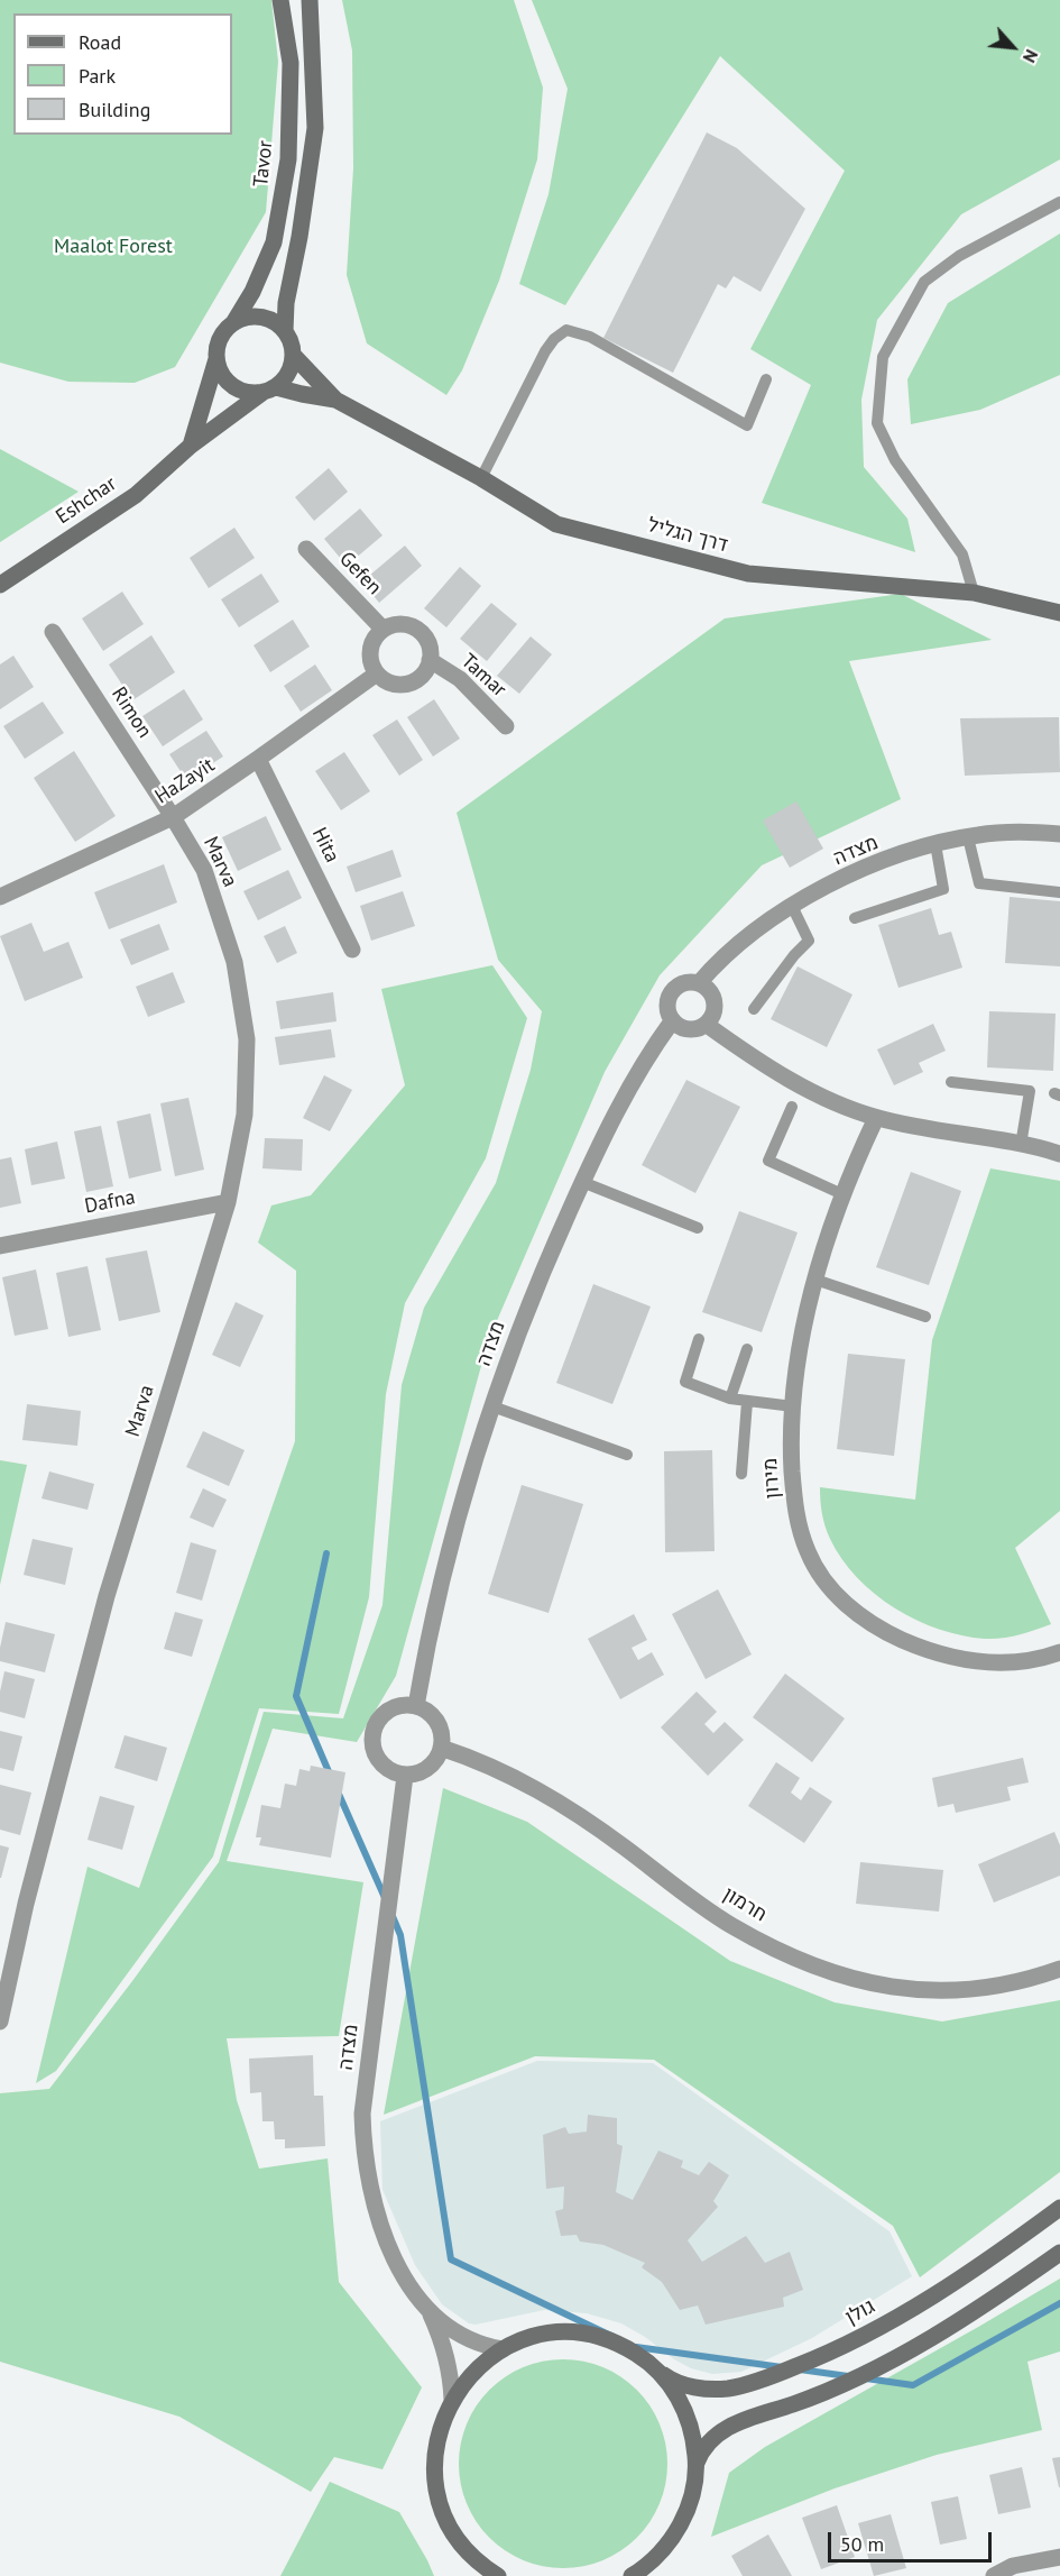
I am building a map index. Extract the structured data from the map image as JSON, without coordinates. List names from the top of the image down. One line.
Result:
{"streets":{"street":["Tavor","Eshchar","דרך הגליל","Gefen","Tamar","Rimon","HaZayit","Hita","מצדה","Marva","Dafna","מירון","חרמון","גולן"]},"crossings":[["Tavor","Eshchar"],["Tavor","דרך הגליל"],["Eshchar","דרך הגליל"],["Gefen","Tamar"],["Gefen","HaZayit"],["Tamar","HaZayit"],["Rimon","HaZayit"],["Rimon","Marva"],["HaZayit","Hita"],["HaZayit","Marva"],["מצדה","חרמון"],["Marva","Dafna"]],"parks":["Maalot Forest"],"legend":["Road","Park","Building"],"scale_bar":"50 m","north":"bottom right"}
